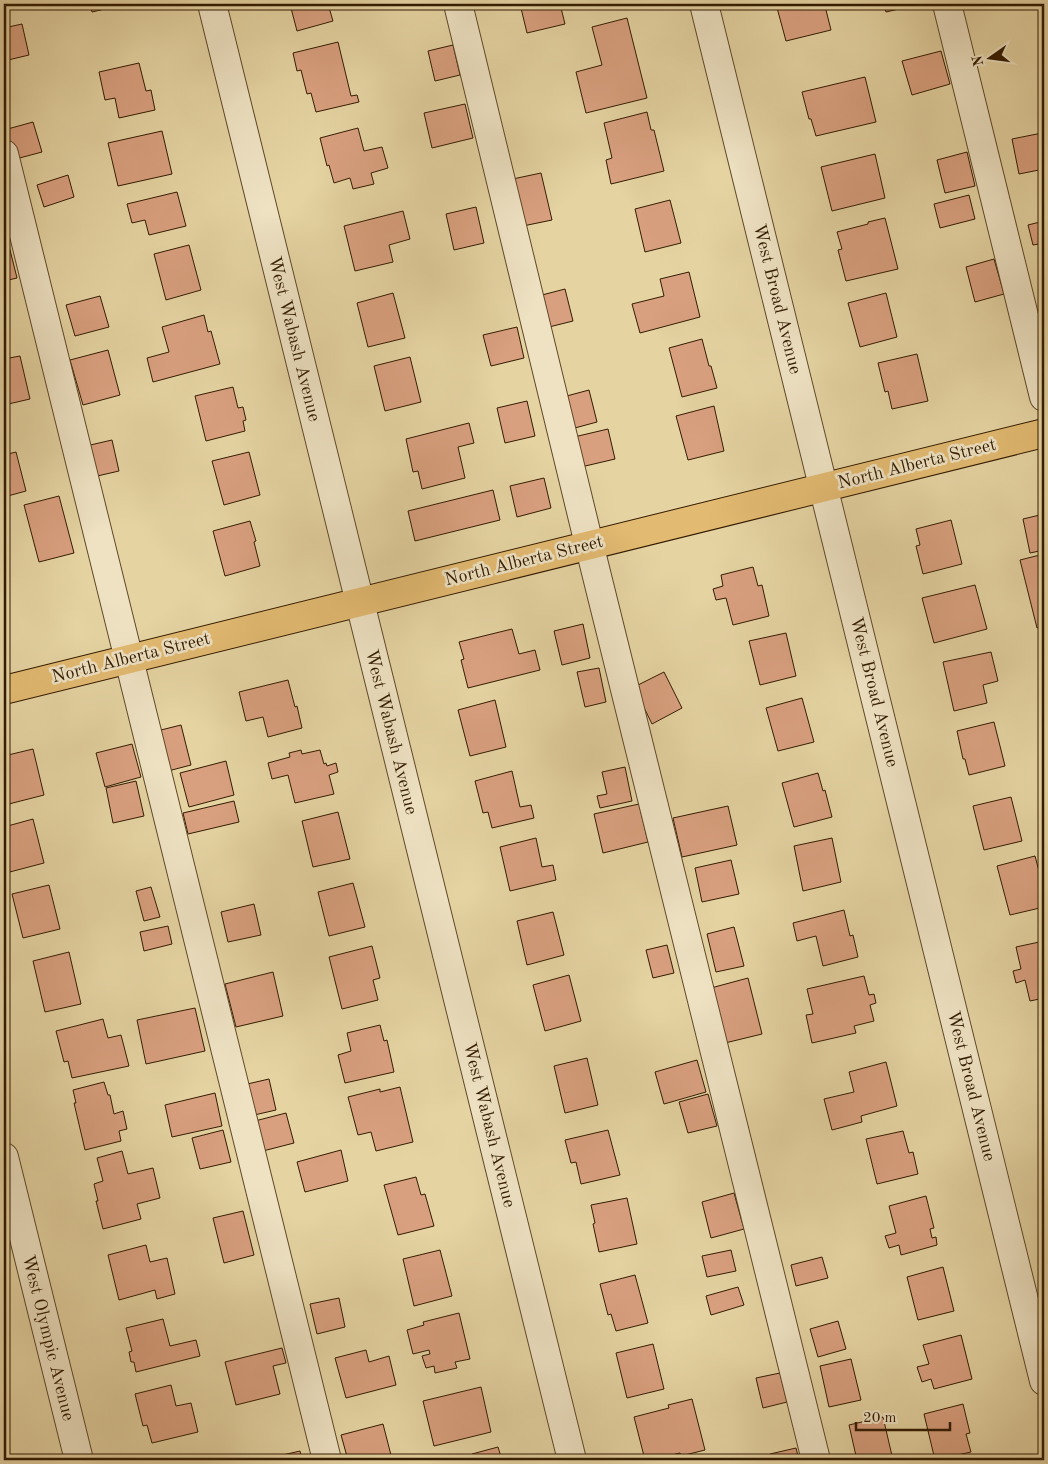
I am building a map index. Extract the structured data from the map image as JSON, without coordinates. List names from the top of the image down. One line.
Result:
{"streets":{"main road":["North Alberta Street"],"street":["West Broad Avenue","West Wabash Avenue","West Olympic Avenue"]},"crossings":[["West Broad Avenue","North Alberta Street"],["West Wabash Avenue","North Alberta Street"]],"scale_bar":"20 m","north":"left"}
